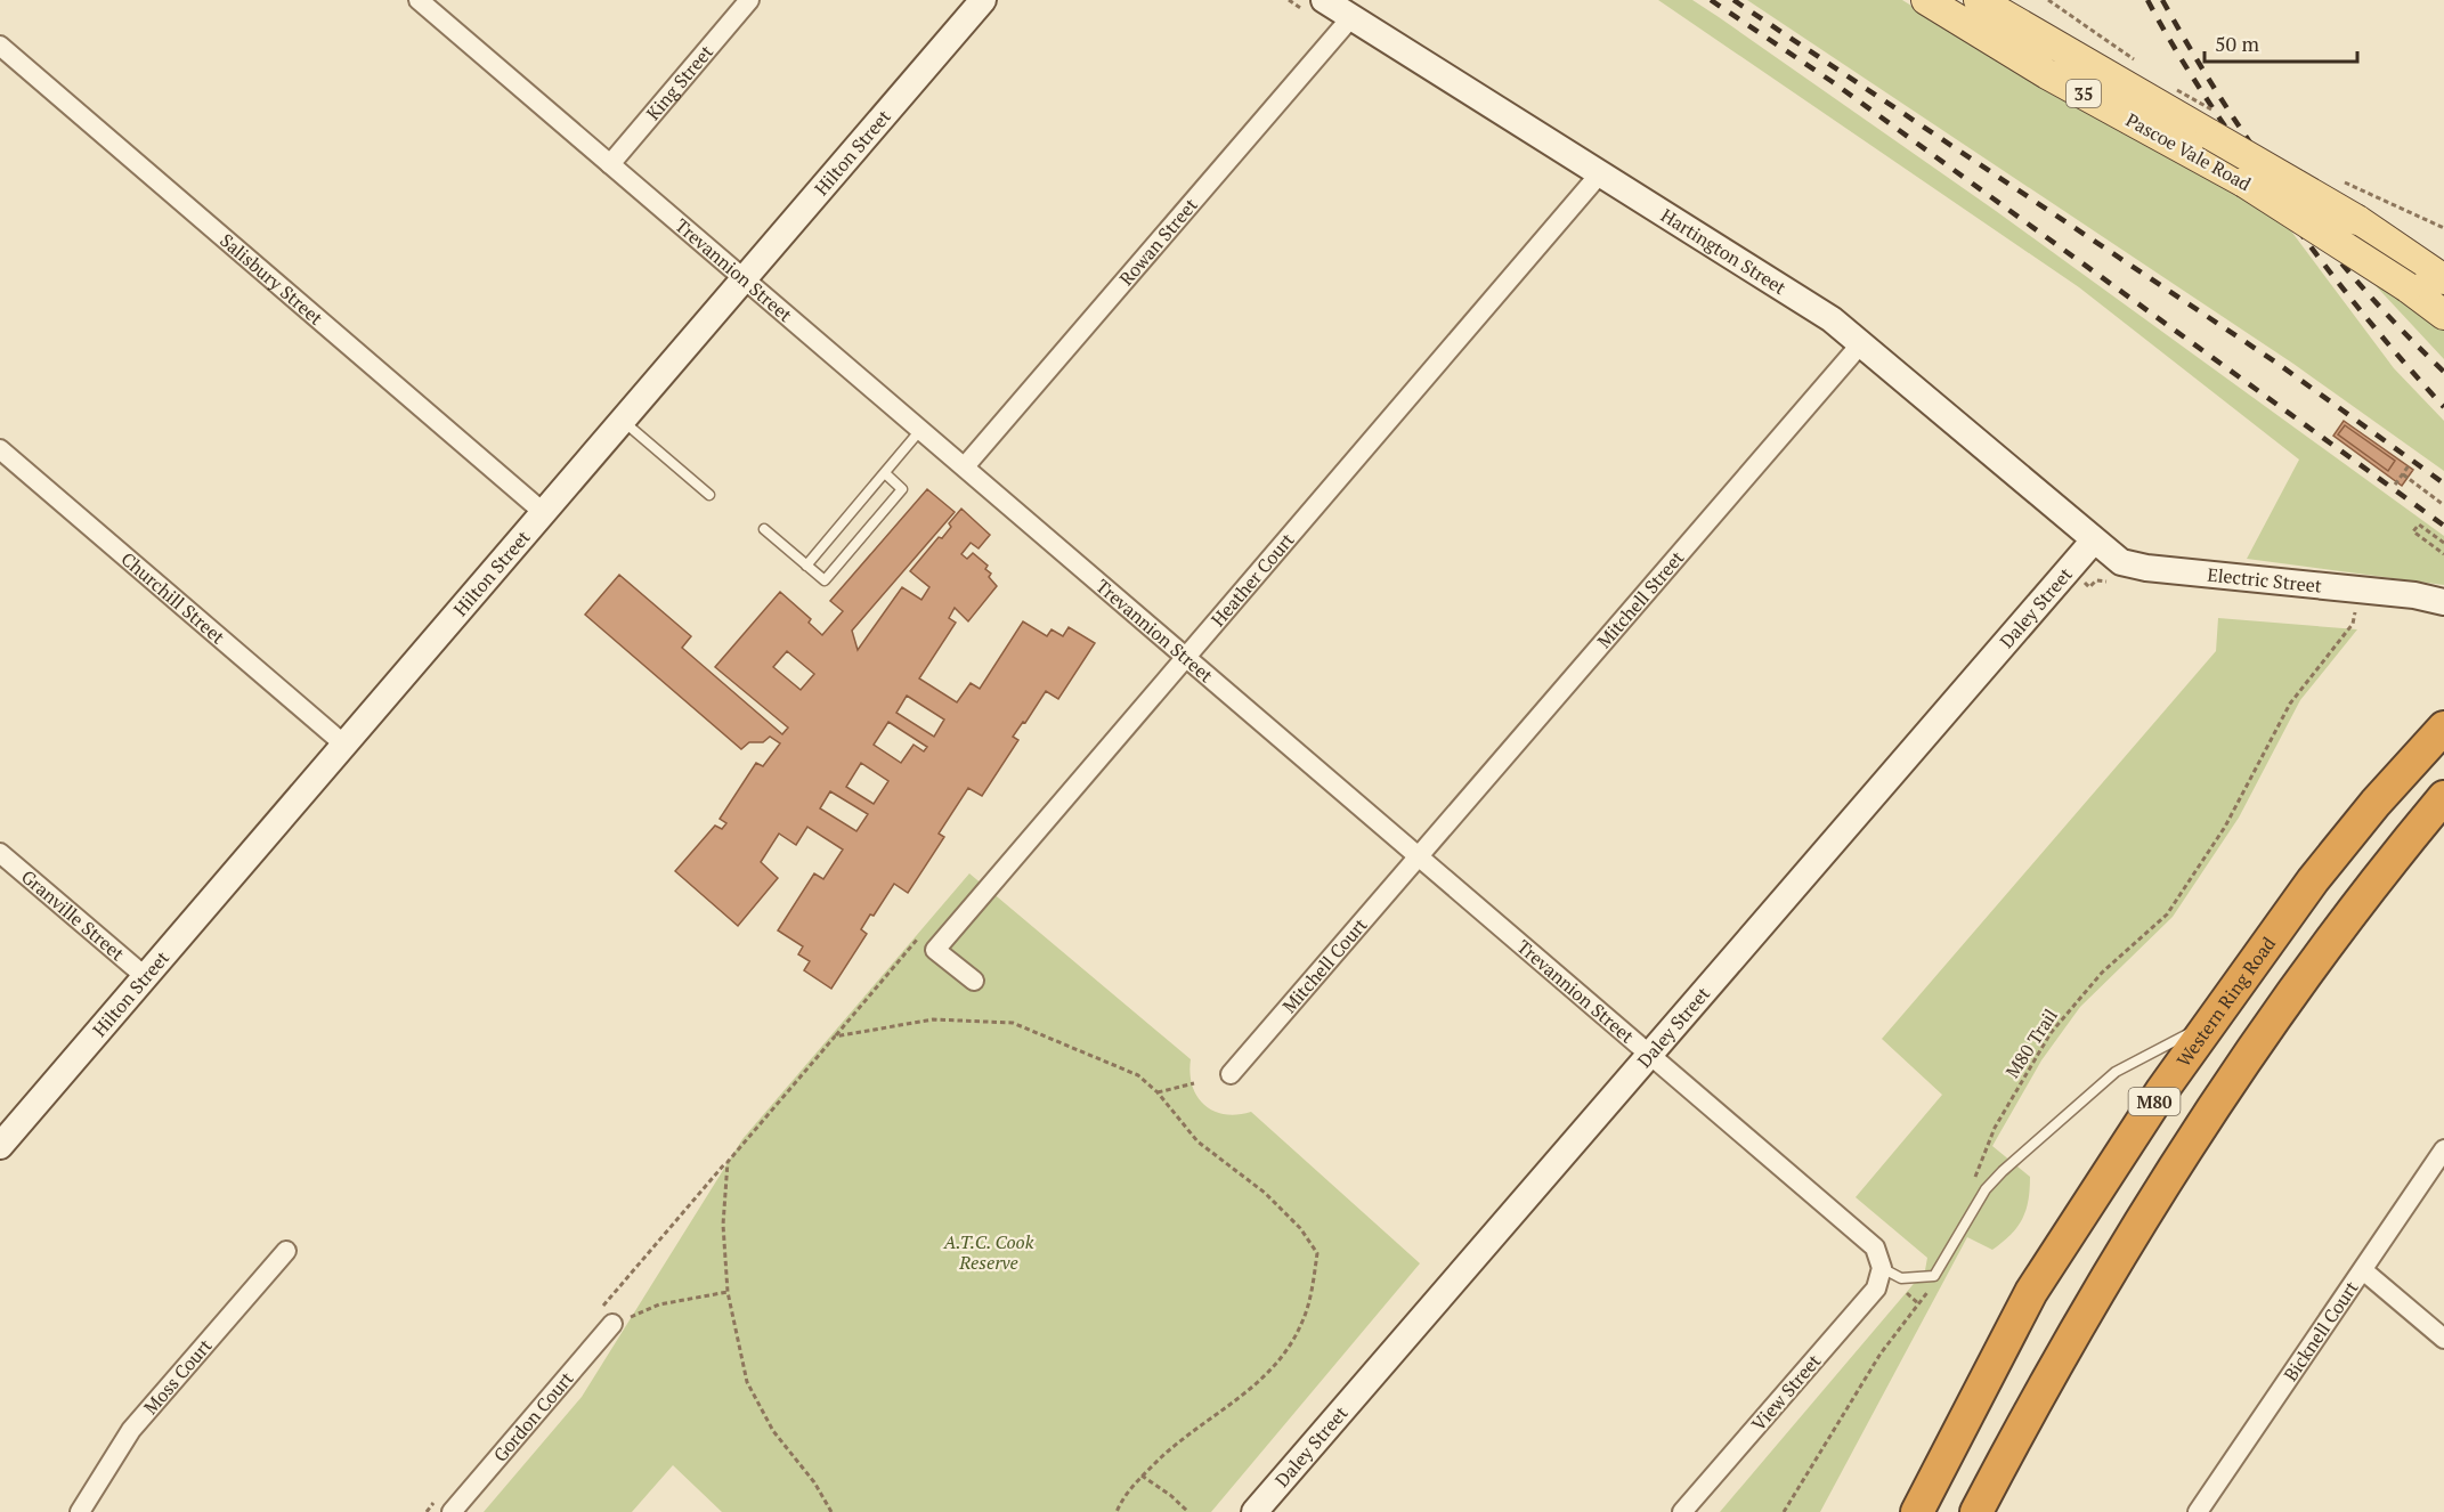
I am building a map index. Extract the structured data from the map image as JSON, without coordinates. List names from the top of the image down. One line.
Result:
{"streets":{"highway":["Western Ring Road","M80"],"main road":["35","Pascoe Vale Road"],"street":["King Street","Hilton Street","Rowan Street","Hartington Street","Trevannion Street","Salisbury Street","Heather Court","Electric Street","Churchill Street","Mitchell Street","Daley Street","Granville Street","Mitchell Court","Bicknell Court","Moss Court","View Street","Gordon Court"],"path":["M80 Trail"]},"crossings":[["King Street","Trevannion Street"],["Hilton Street","Trevannion Street"],["Hilton Street","Salisbury Street"],["Hilton Street","Churchill Street"],["Hilton Street","Granville Street"],["Rowan Street","Hartington Street"],["Rowan Street","Trevannion Street"],["Hartington Street","Heather Court"],["Hartington Street","Electric Street"],["Hartington Street","Mitchell Street"],["Hartington Street","Daley Street"],["Trevannion Street","Heather Court"],["Trevannion Street","Mitchell Street"],["Trevannion Street","Daley Street"],["Trevannion Street","Mitchell Court"],["Trevannion Street","View Street"],["Electric Street","Daley Street"],["Mitchell Street","Mitchell Court"]],"parks":["A.T.C. Cook Reserve"],"scale_bar":"50 m"}
